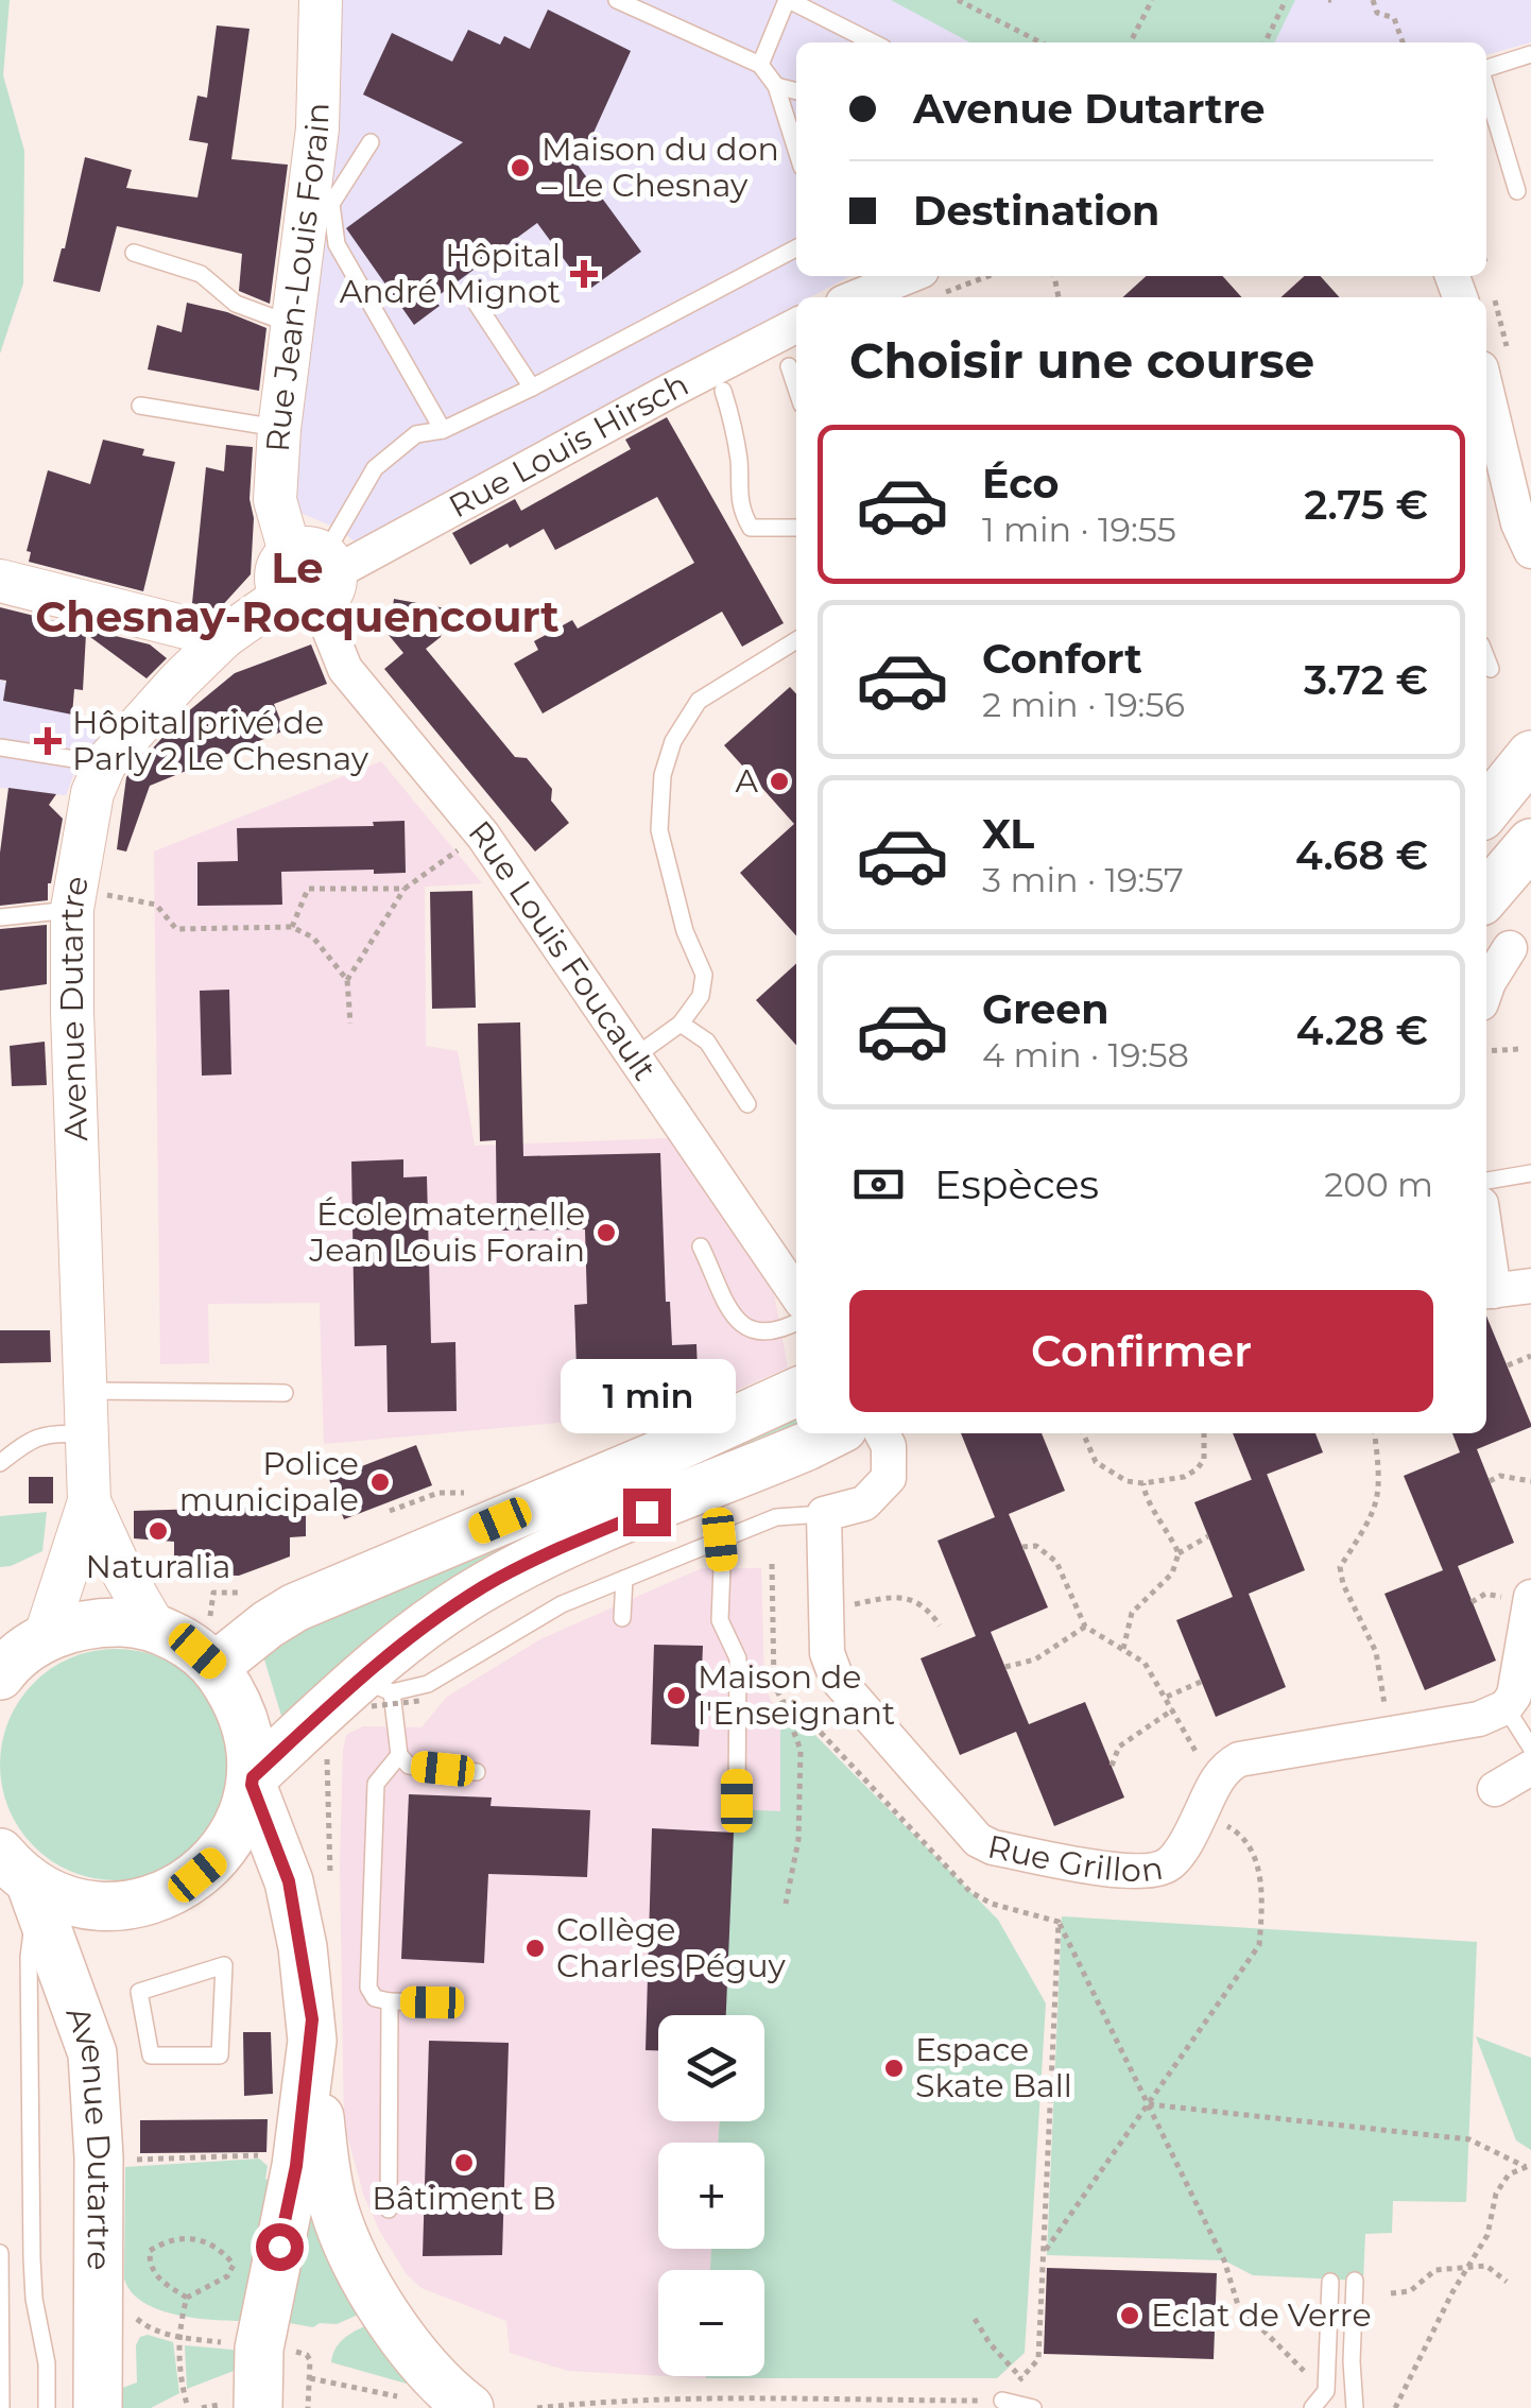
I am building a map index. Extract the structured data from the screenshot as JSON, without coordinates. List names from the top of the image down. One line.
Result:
{"streets":{"main road":["Avenue Dutartre"],"street":["Rue Jean-Louis Forain","Rue Louis Hirsch","Rue Louis Foucault","Rue Grillon"]},"crossings":[["Rue Jean-Louis Forain","Rue Louis Hirsch"],["Rue Jean-Louis Forain","Rue Louis Foucault"],["Rue Jean-Louis Forain","Avenue Dutartre"],["Rue Louis Hirsch","Rue Louis Foucault"],["Rue Louis Hirsch","Avenue Dutartre"],["Rue Louis Foucault","Avenue Dutartre"]],"districts":["Le Chesnay-Rocquencourt"],"places":{"other":["Maison du don – Le Chesnay","A","École maternelle Jean Louis Forain","Police municipale","Naturalia","Maison de l'Enseignant","Collège Charles Péguy","Espace Skate Ball","Bâtiment B","Eclat de Verre"],"health":["Hôpital André Mignot","Hôpital privé de Parly 2 Le Chesnay"]},"page":{"banner":["Avenue Dutartre","Destination"],"heading":"Choisir une course","list":[{"name":"Éco","note":"1 min · 19:55","value":"2.75 €"},{"name":"Confort","note":"2 min · 19:56","value":"3.72 €"},{"name":"XL","note":"3 min · 19:57","value":"4.68 €"},{"name":"Green","note":"4 min · 19:58","value":"4.28 €"}],"pay":["Espèces","200 m"],"buttons":"Confirmer","bubble":"1 min","map_buttons":["+","−"]}}
